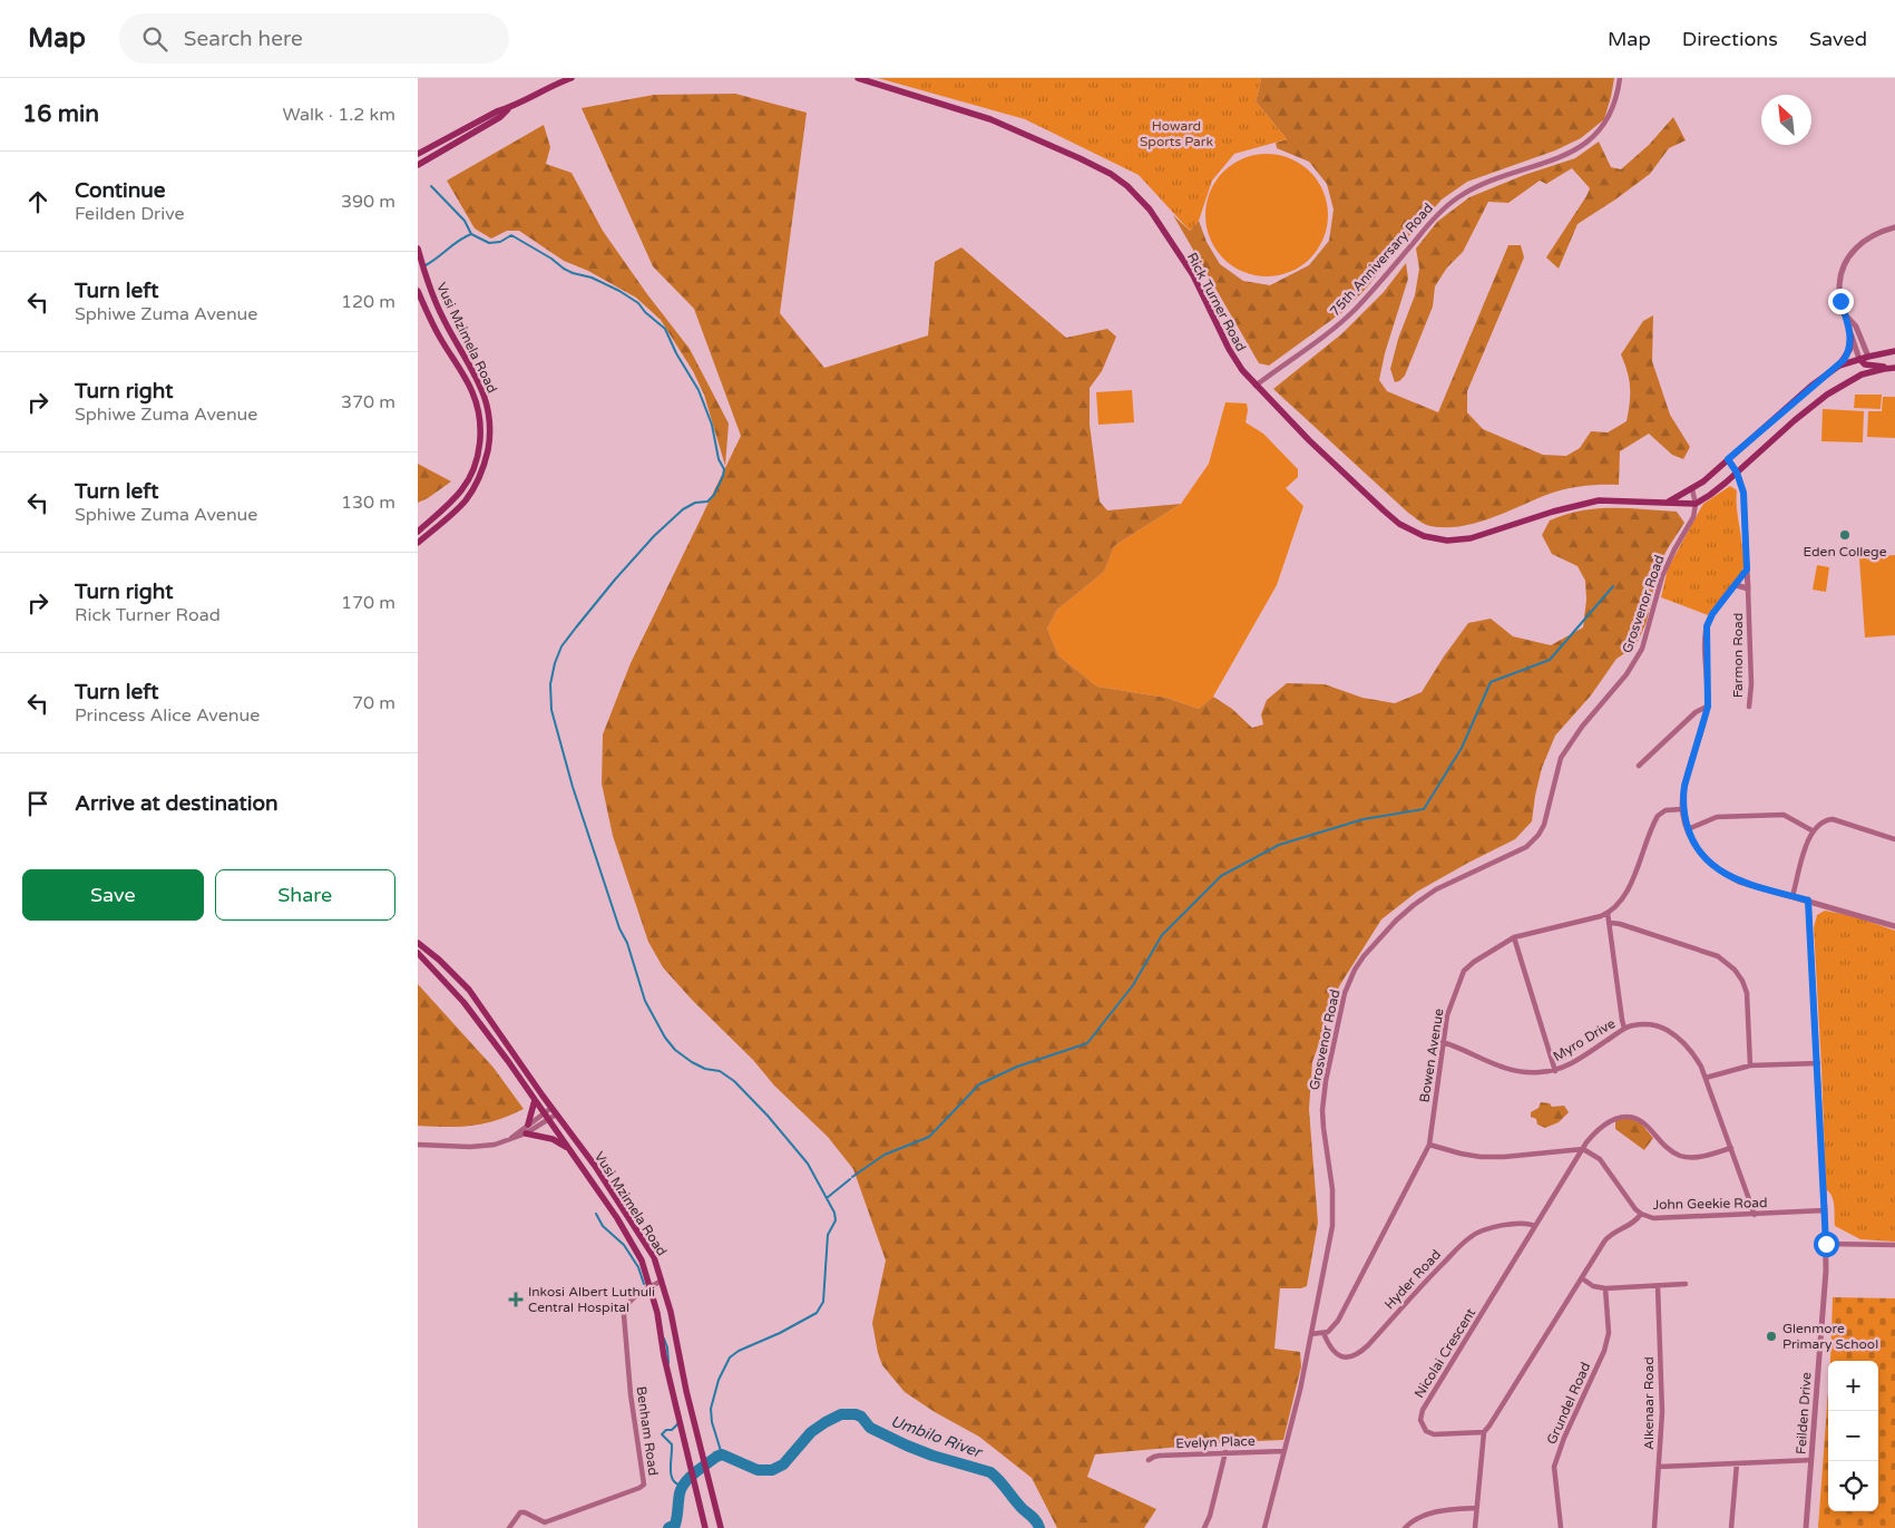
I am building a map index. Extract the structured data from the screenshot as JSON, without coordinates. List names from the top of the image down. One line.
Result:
{"streets":{"main road":["Rick Turner Road","Vusi Mzimela Road"],"street":["75th Anniversary Road","Grosvenor Road","Farmon Road","Myro Drive","Bowen Avenue","John Geekie Road","Hyder Road","Nicolai Crescent","Grundel Road","Alkenaar Road","Feilden Drive","Benham Road","Evelyn Place"]},"crossings":[["75th Anniversary Road","Rick Turner Road"],["Rick Turner Road","Grosvenor Road"],["Rick Turner Road","Farmon Road"],["Vusi Mzimela Road","Benham Road"],["Grosvenor Road","Evelyn Place"],["Myro Drive","Bowen Avenue"],["Myro Drive","John Geekie Road"],["Myro Drive","Nicolai Crescent"],["Bowen Avenue","Hyder Road"],["John Geekie Road","Nicolai Crescent"],["John Geekie Road","Feilden Drive"],["Hyder Road","Nicolai Crescent"],["Alkenaar Road","Feilden Drive"]],"water":["Umbilo River"],"parks":["Howard Sports Park"],"places":{"other":["Eden College","Glenmore Primary School"],"health":["Inkosi Albert Luthuli Central Hospital"]},"north":"top left","page":{"header":"Map","search":"Search here","nav":["Map","Directions","Saved"],"heading":["16 min","Walk · 1.2 km"],"list":[["Continue","Feilden Drive","390 m"],["Turn left","Sphiwe Zuma Avenue","120 m"],["Turn right","Sphiwe Zuma Avenue","370 m"],["Turn left","Sphiwe Zuma Avenue","130 m"],["Turn right","Rick Turner Road","170 m"],["Turn left","Princess Alice Avenue","70 m"],"Arrive at destination"],"buttons":["Save","Share"],"map_buttons":["+","−"]}}
